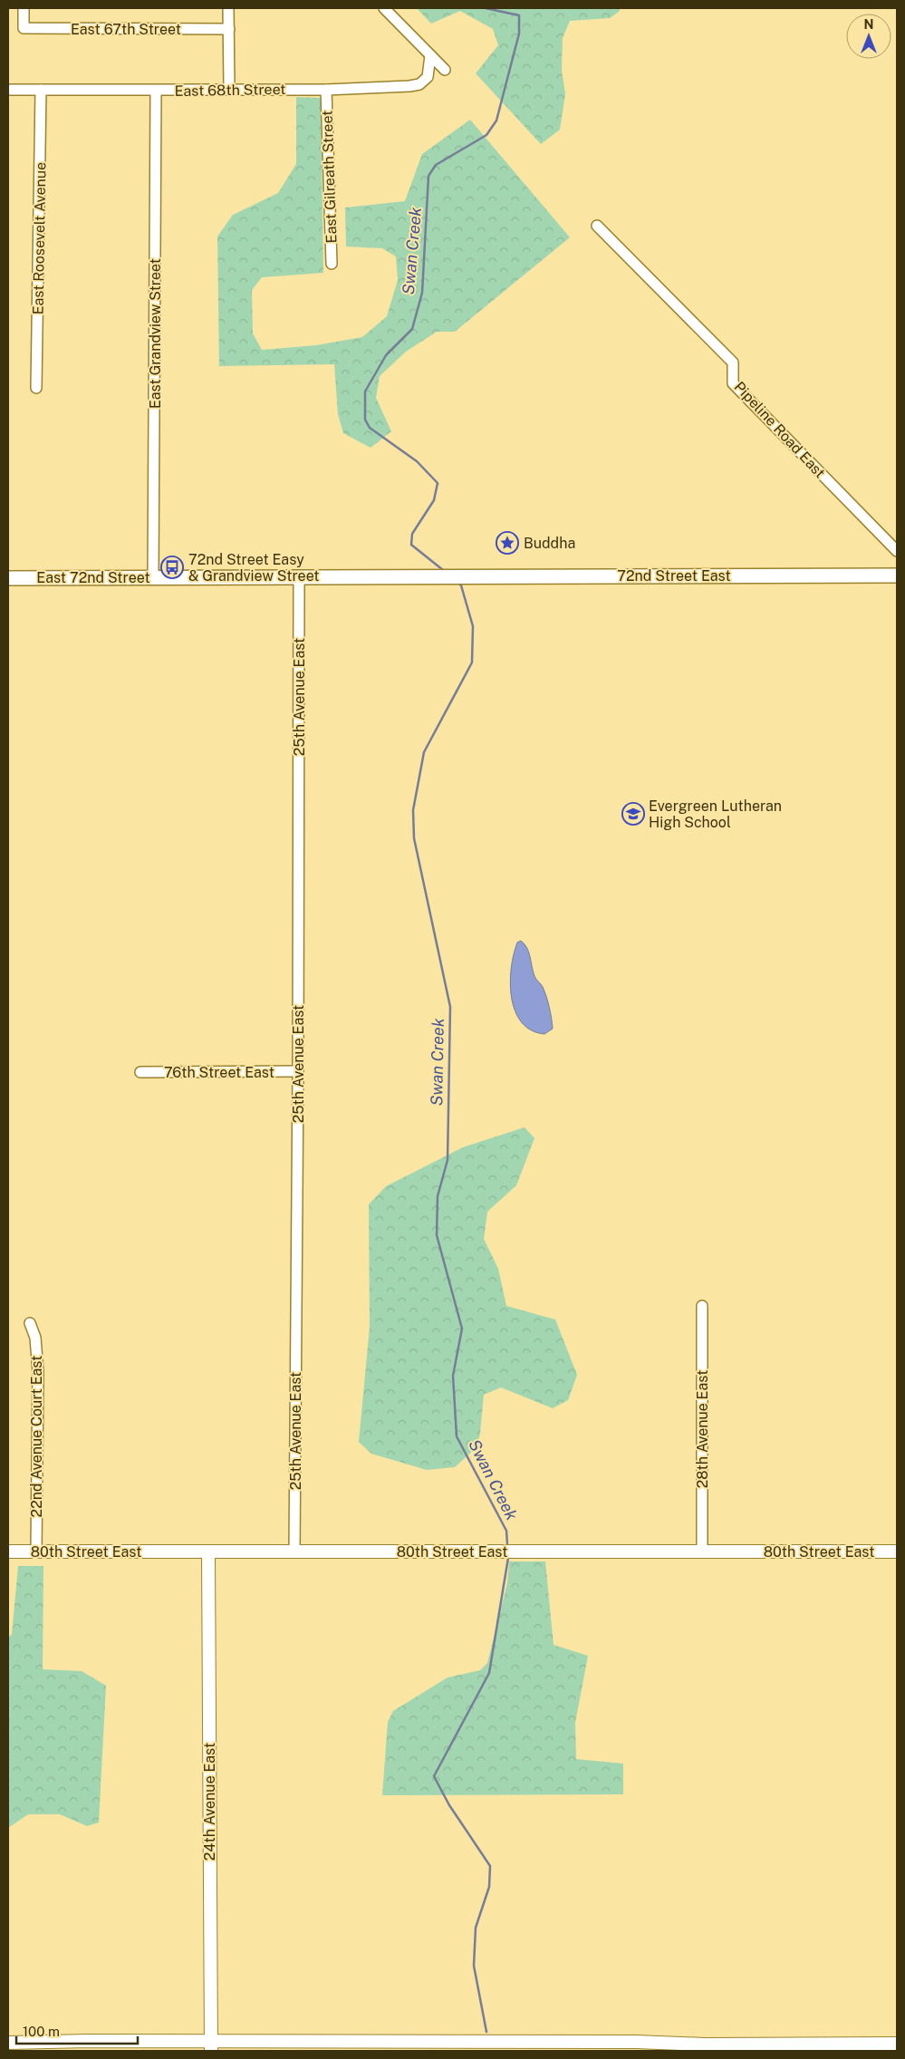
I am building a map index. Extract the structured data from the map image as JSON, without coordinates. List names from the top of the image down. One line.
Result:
{"streets":{"main road":["72nd Street East","East 72nd Street"],"street":["East 67th Street","East 68th Street","East Gilreath Street","East Roosevelt Avenue","East Grandview Street","Pipeline Road East","25th Avenue East","76th Street East","28th Avenue East","22nd Avenue Court East","80th Street East","24th Avenue East"]},"crossings":[["East 68th Street","East Gilreath Street"],["East 68th Street","East Roosevelt Avenue"],["East 68th Street","East Grandview Street"],["East Grandview Street","East 72nd Street"],["72nd Street East","East 72nd Street"],["East 72nd Street","25th Avenue East"],["25th Avenue East","76th Street East"],["25th Avenue East","80th Street East"],["28th Avenue East","80th Street East"],["22nd Avenue Court East","80th Street East"],["80th Street East","24th Avenue East"]],"water":["Swan Creek"],"places":{"place":["Buddha"],"bus stop":["72nd Street Easy & Grandview Street"],"school or university":["Evergreen Lutheran High School"]},"scale_bar":"100 m","north":"top"}
